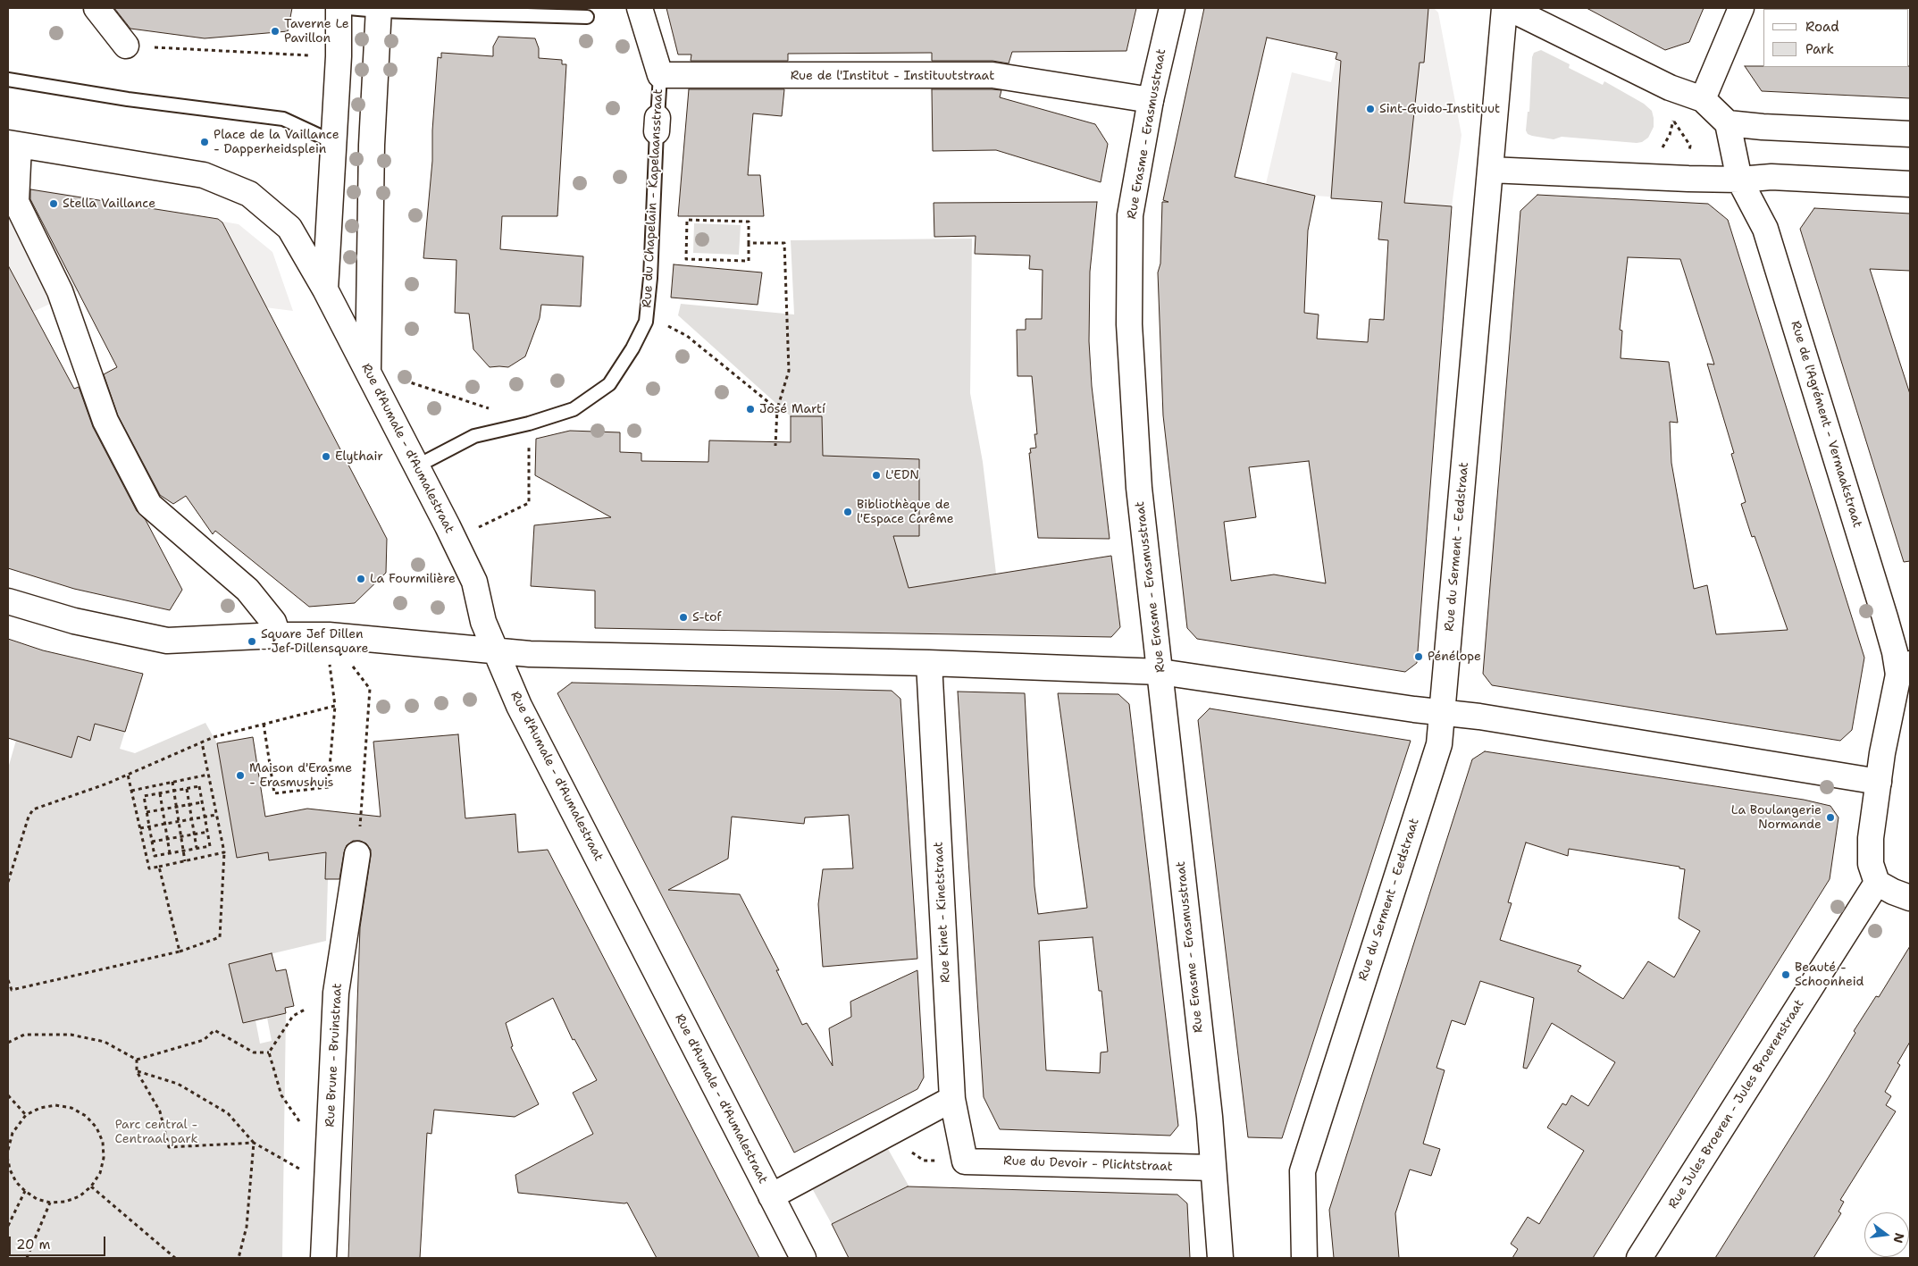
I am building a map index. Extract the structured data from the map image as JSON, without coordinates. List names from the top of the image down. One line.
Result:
{"streets":{"street":["Rue de l'Institut - Instituutstraat","Rue Erasme - Erasmusstraat","Rue du Chapelain - Kapelaansstraat","Rue de l'Agrément - Vermaakstraat","Rue d'Aumale - d'Aumalestraat","Rue du Serment - Eedstraat","Rue Kinet - Kinetstraat","Rue Brune - Bruinstraat","Rue Jules Broeren - Jules Broerenstraat","Rue du Devoir - Plichtstraat"]},"crossings":[["Rue de l'Institut - Instituutstraat","Rue Erasme - Erasmusstraat"],["Rue de l'Institut - Instituutstraat","Rue du Chapelain - Kapelaansstraat"],["Rue Erasme - Erasmusstraat","Rue du Devoir - Plichtstraat"],["Rue du Chapelain - Kapelaansstraat","Rue d'Aumale - d'Aumalestraat"],["Rue Kinet - Kinetstraat","Rue du Devoir - Plichtstraat"]],"parks":["Parc central - Centraal park"],"places":["Taverne Le Pavillon","Sint-Guido-Instituut","Place de la Vaillance - Dapperheidsplein","Stella Vaillance","José Martí","Elythair","L'EDN","Bibliothèque de l'Espace Carême","La Fourmilière","S-tof","Square Jef Dillen - Jef Dillensquare","Pénélope","Maison d'Erasme - Erasmushuis","La Boulangerie Normande","Beauté - Schoonheid"],"legend":["Road","Park"],"scale_bar":"20 m","north":"right"}
